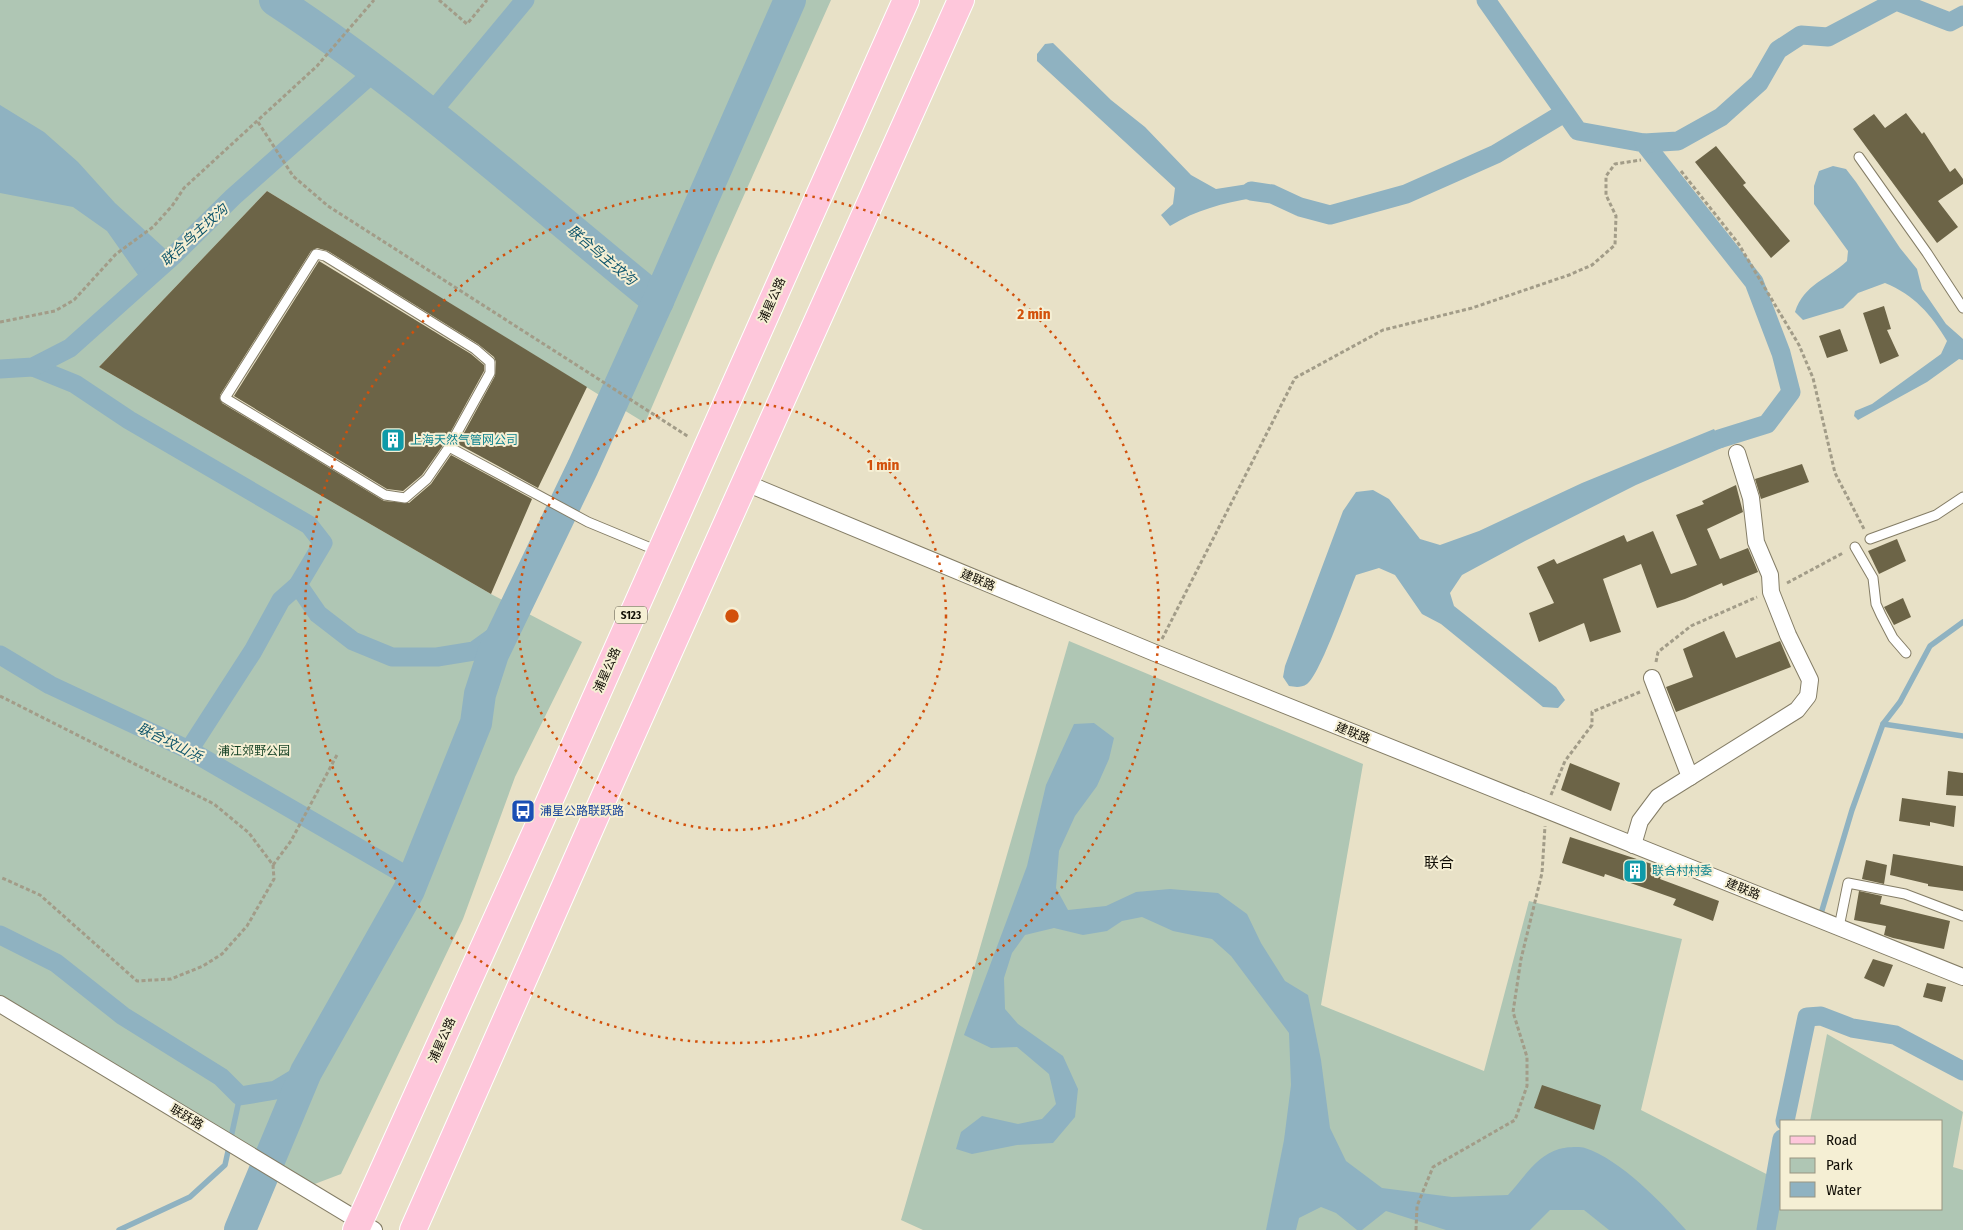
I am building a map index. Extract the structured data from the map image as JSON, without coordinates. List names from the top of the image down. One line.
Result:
{"streets":{"main road":["浦星公路","S123"],"street":["建联路","联跃路"]},"crossings":[["浦星公路","联跃路"]],"districts":["联合"],"water":["联合鸟主坟沟","联合坟山浜"],"parks":["浦江郊野公园"],"places":{"building":["上海天然气管网公司","联合村村委"],"bus stop":["浦星公路联跃路"]},"legend":["Road","Park","Water"],"rings":["2 min","1 min"]}
